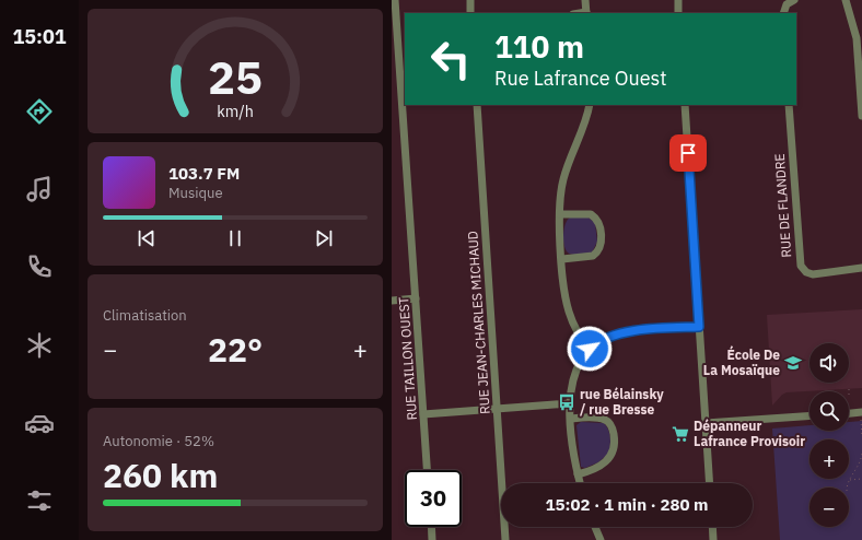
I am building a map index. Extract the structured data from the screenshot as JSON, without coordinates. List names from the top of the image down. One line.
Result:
{"streets":{"street":["RUE DE FLANDRE","RUE JEAN-CHARLES MICHAUD","RUE TAILLON OUEST"]},"places":{"school or university":["École De La Mosaïque"],"bus stop":["rue Bélainsky / rue Bresse"],"supermarket":["Dépanneur Lafrance Provisoir"]},"page":{"tabs":"15:01","turn":["110 m","Rue Lafrance Ouest"],"song":["103.7 FM","Musique"],"tile":["Climatisation",["Autonomie · 52%","260 km"]],"heat":["−","22°","+"],"map_buttons":["+","−"],"limit":"30","trip":"15:02 · 1 min · 280 m","gauge":["25","km/h"]}}
